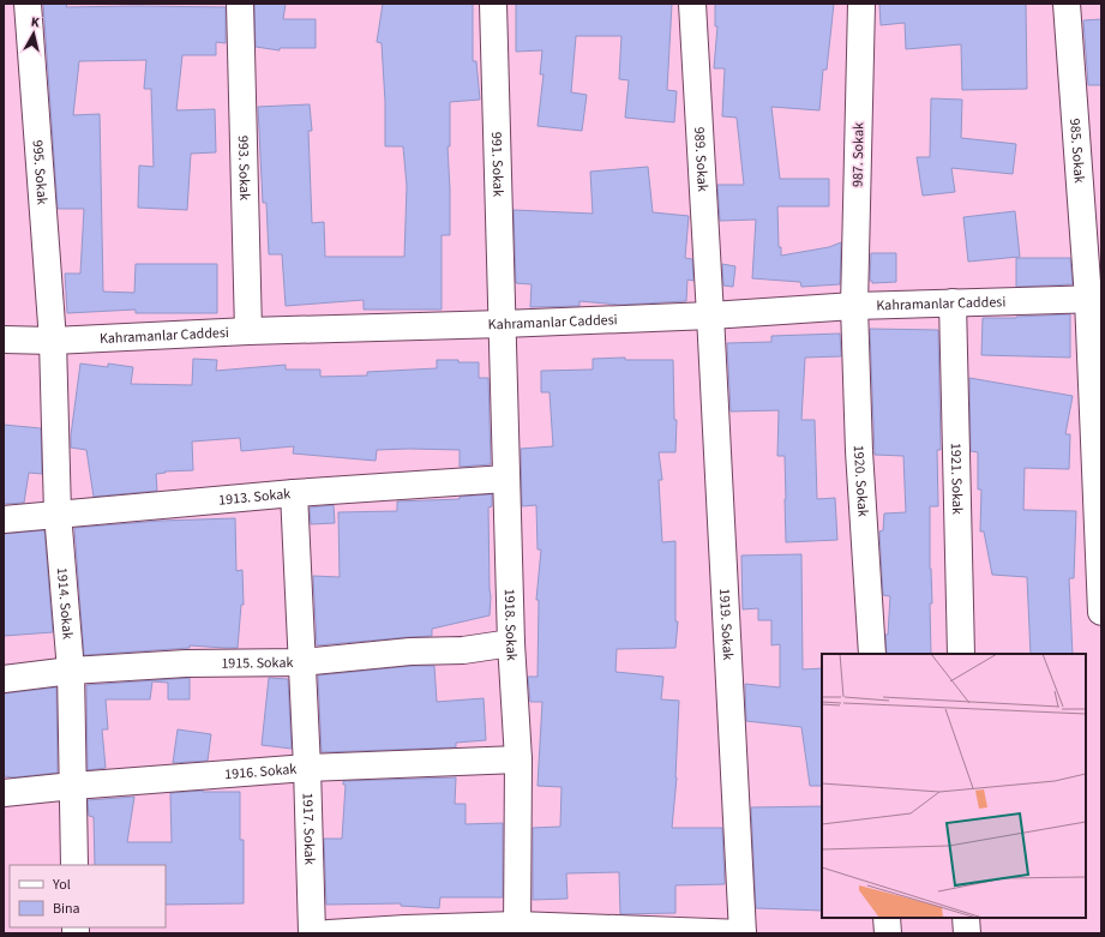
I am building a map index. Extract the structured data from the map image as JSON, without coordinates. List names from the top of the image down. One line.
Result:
{"streets":{"street":["985. Sokak","987. Sokak","989. Sokak","991. Sokak","993. Sokak","995. Sokak","Kahramanlar Caddesi","1921. Sokak","1920. Sokak","1913. Sokak","1914. Sokak","1918. Sokak","1919. Sokak","1915. Sokak","1916. Sokak","1917. Sokak"]},"crossings":[["985. Sokak","Kahramanlar Caddesi"],["987. Sokak","Kahramanlar Caddesi"],["987. Sokak","1920. Sokak"],["989. Sokak","Kahramanlar Caddesi"],["989. Sokak","1919. Sokak"],["991. Sokak","Kahramanlar Caddesi"],["991. Sokak","1918. Sokak"],["993. Sokak","Kahramanlar Caddesi"],["995. Sokak","Kahramanlar Caddesi"],["995. Sokak","1914. Sokak"],["Kahramanlar Caddesi","1921. Sokak"],["Kahramanlar Caddesi","1920. Sokak"],["Kahramanlar Caddesi","1914. Sokak"],["Kahramanlar Caddesi","1918. Sokak"],["Kahramanlar Caddesi","1919. Sokak"],["1913. Sokak","1914. Sokak"],["1913. Sokak","1918. Sokak"],["1913. Sokak","1917. Sokak"],["1914. Sokak","1915. Sokak"],["1914. Sokak","1916. Sokak"],["1918. Sokak","1915. Sokak"],["1918. Sokak","1916. Sokak"],["1915. Sokak","1917. Sokak"],["1916. Sokak","1917. Sokak"]],"legend":["Yol","Bina"],"north":"top"}
